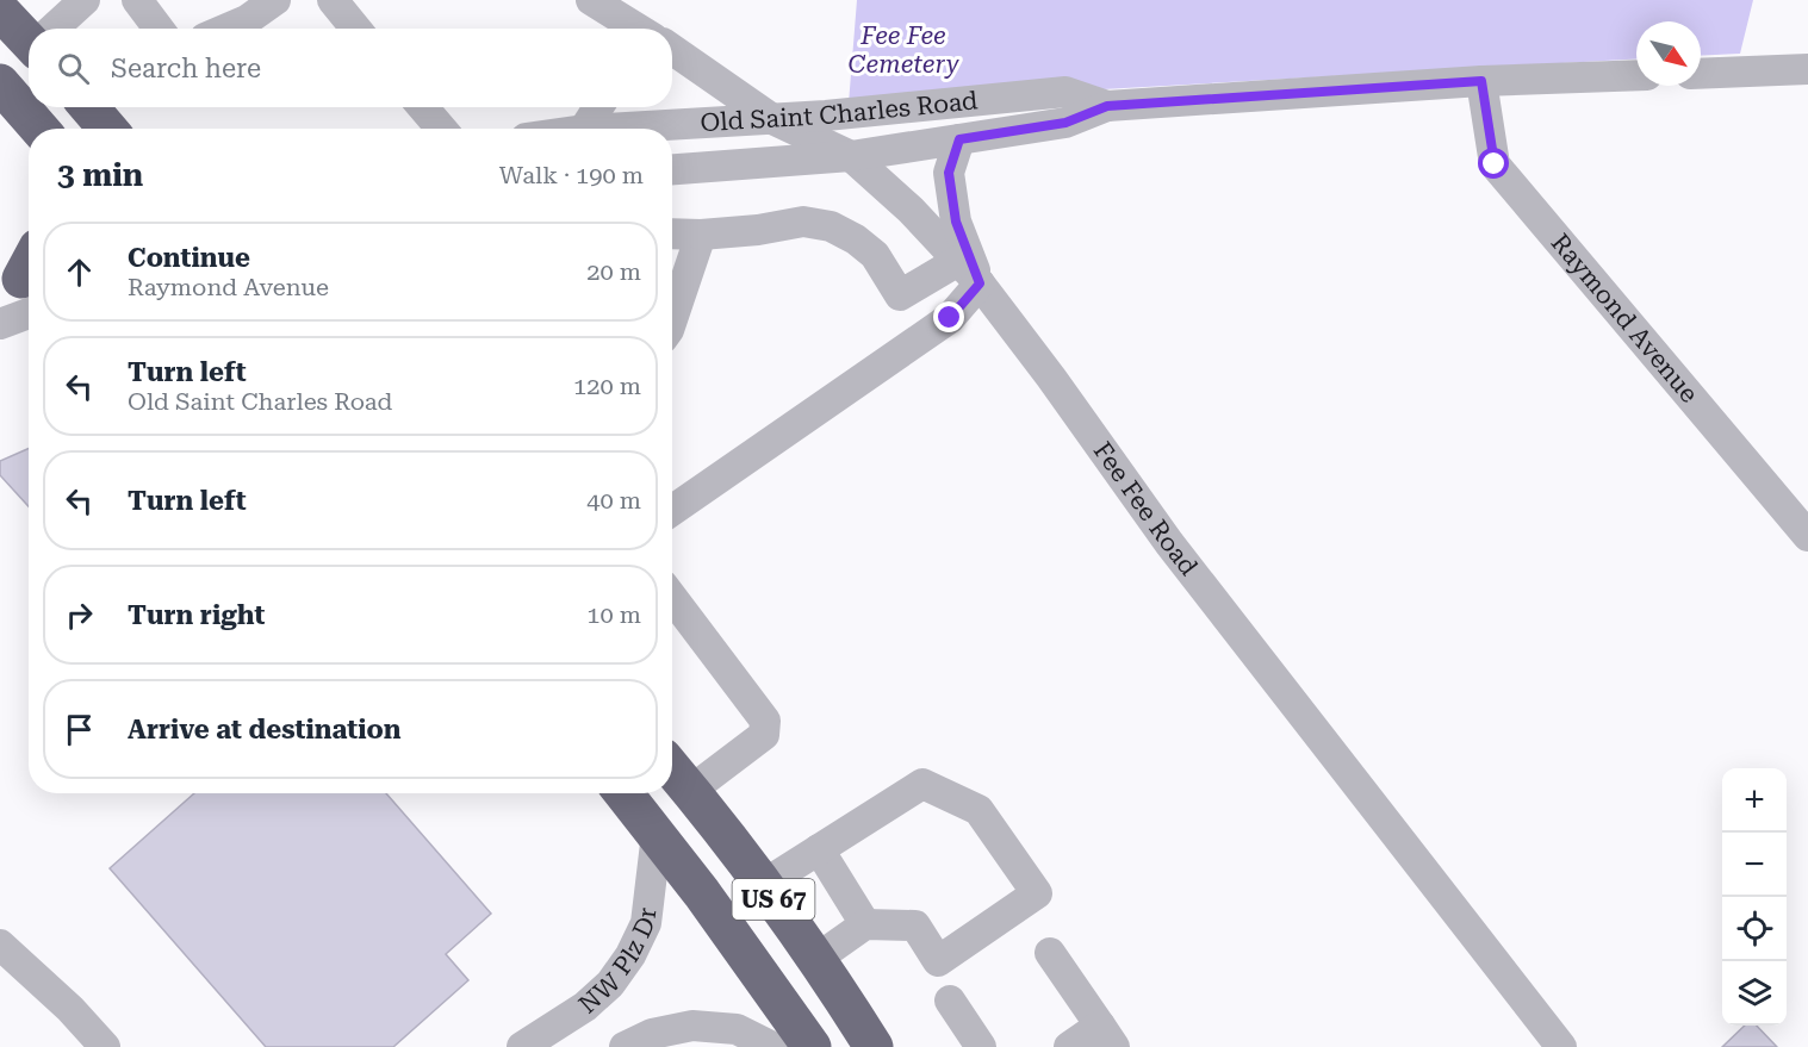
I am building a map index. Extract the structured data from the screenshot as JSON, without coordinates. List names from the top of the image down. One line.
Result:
{"streets":{"highway":["US 67"],"street":["Old Saint Charles Road","Raymond Avenue","Fee Fee Road","NW Plz Dr"]},"crossings":[["Old Saint Charles Road","Raymond Avenue"],["Old Saint Charles Road","Fee Fee Road"],["US 67","NW Plz Dr"]],"parks":["Fee Fee Cemetery"],"north":"bottom right","page":{"search":"Search here","heading":["3 min","Walk · 190 m"],"list":[["Continue","Raymond Avenue","20 m"],["Turn left","Old Saint Charles Road","120 m"],["Turn left","40 m"],["Turn right","10 m"],"Arrive at destination"],"map_buttons":["+","−"]}}
